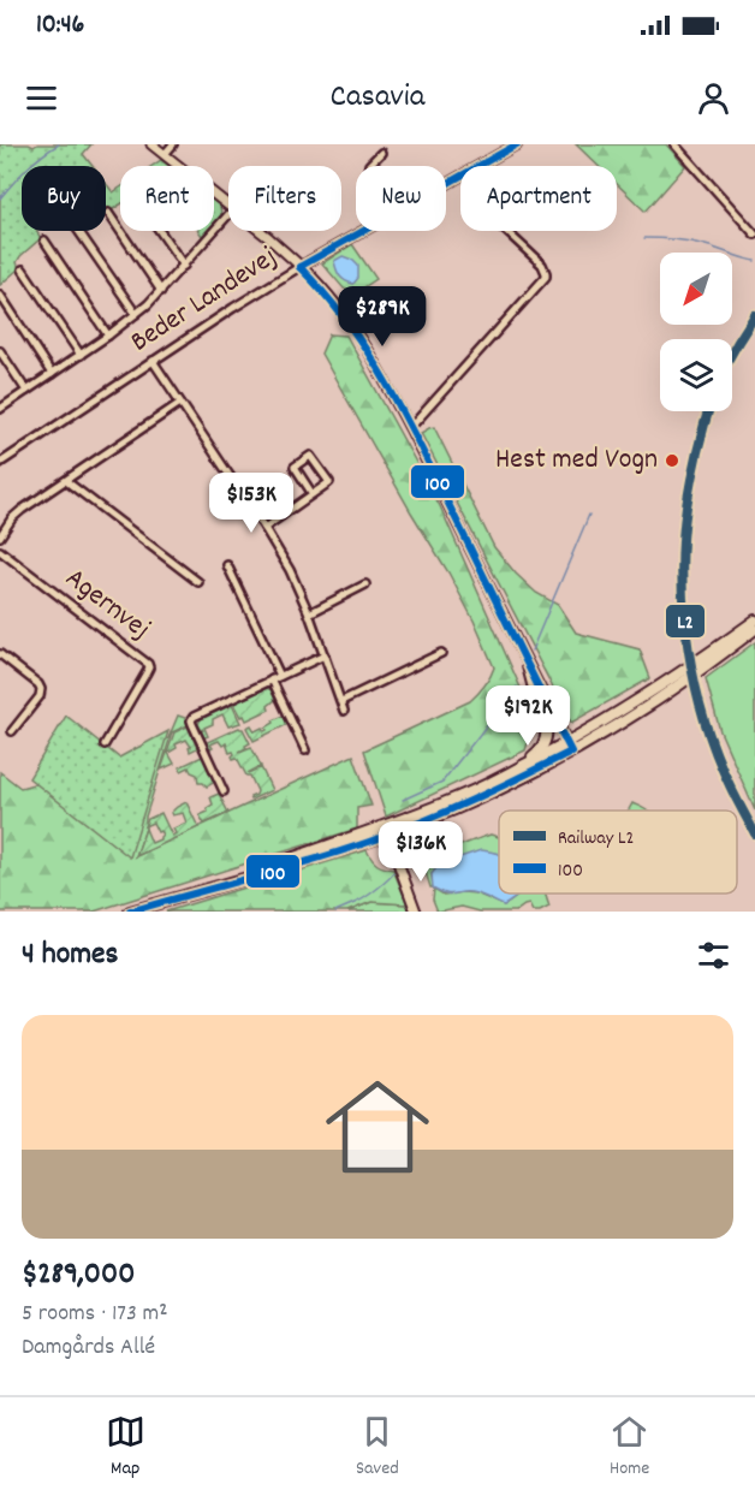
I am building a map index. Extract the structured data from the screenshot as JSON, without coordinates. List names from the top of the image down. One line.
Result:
{"streets":{"street":["Beder Landevej","Agernvej"]},"places":["Hest med Vogn"],"lines":["transit line 100","rail line L2"],"legend":["Railway L2","100"],"north":"bottom left","page":{"status":"10:46","header":"Casavia","chip":["Buy","Rent","Filters","New","Apartment"],"price":["$289K","$153K","$192K","$136K"],"heading":"4 homes","list":[{"name":"$289,000","note":"5 rooms · 173 m² · Damgårds Allé"}],"tabs":["Map","Saved","Home"]}}
